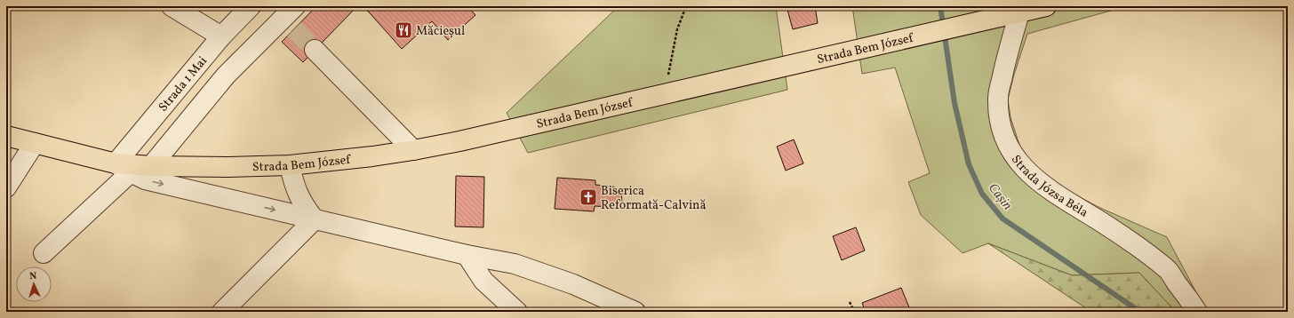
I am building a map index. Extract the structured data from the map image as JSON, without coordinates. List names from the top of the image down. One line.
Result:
{"streets":{"highway":["Strada Bem József"],"street":["Strada 1 Mai","Strada Józsa Béla"]},"crossings":[["Strada Bem József","Strada 1 Mai"],["Strada Bem József","Strada Józsa Béla"]],"water":["Cașin"],"places":{"restaurant":["Măcieșul"],"church":["Biserica Reformată-Calvină"]},"north":"top"}
